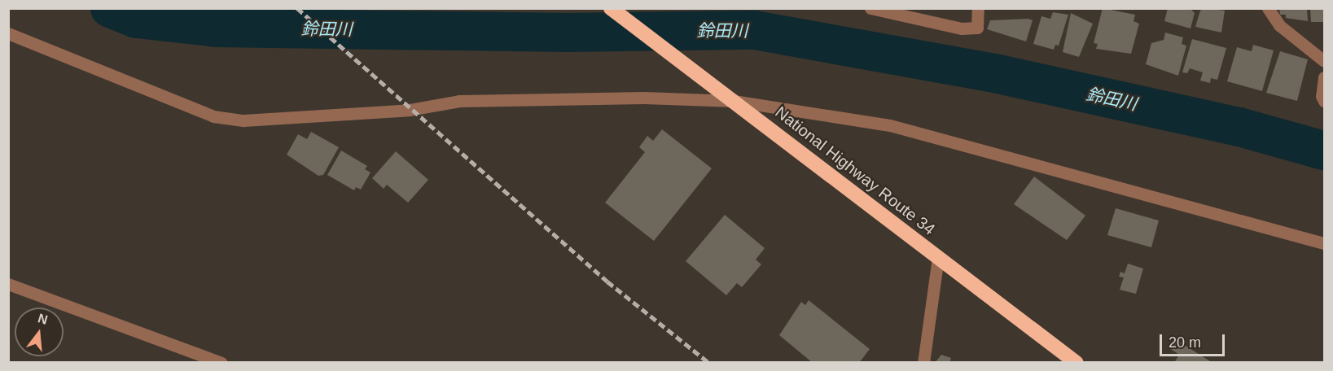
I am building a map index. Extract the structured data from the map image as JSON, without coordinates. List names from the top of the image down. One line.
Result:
{"streets":{"highway":["National Highway Route 34"]},"water":["鈴田川"],"scale_bar":"20 m","north":"top"}
